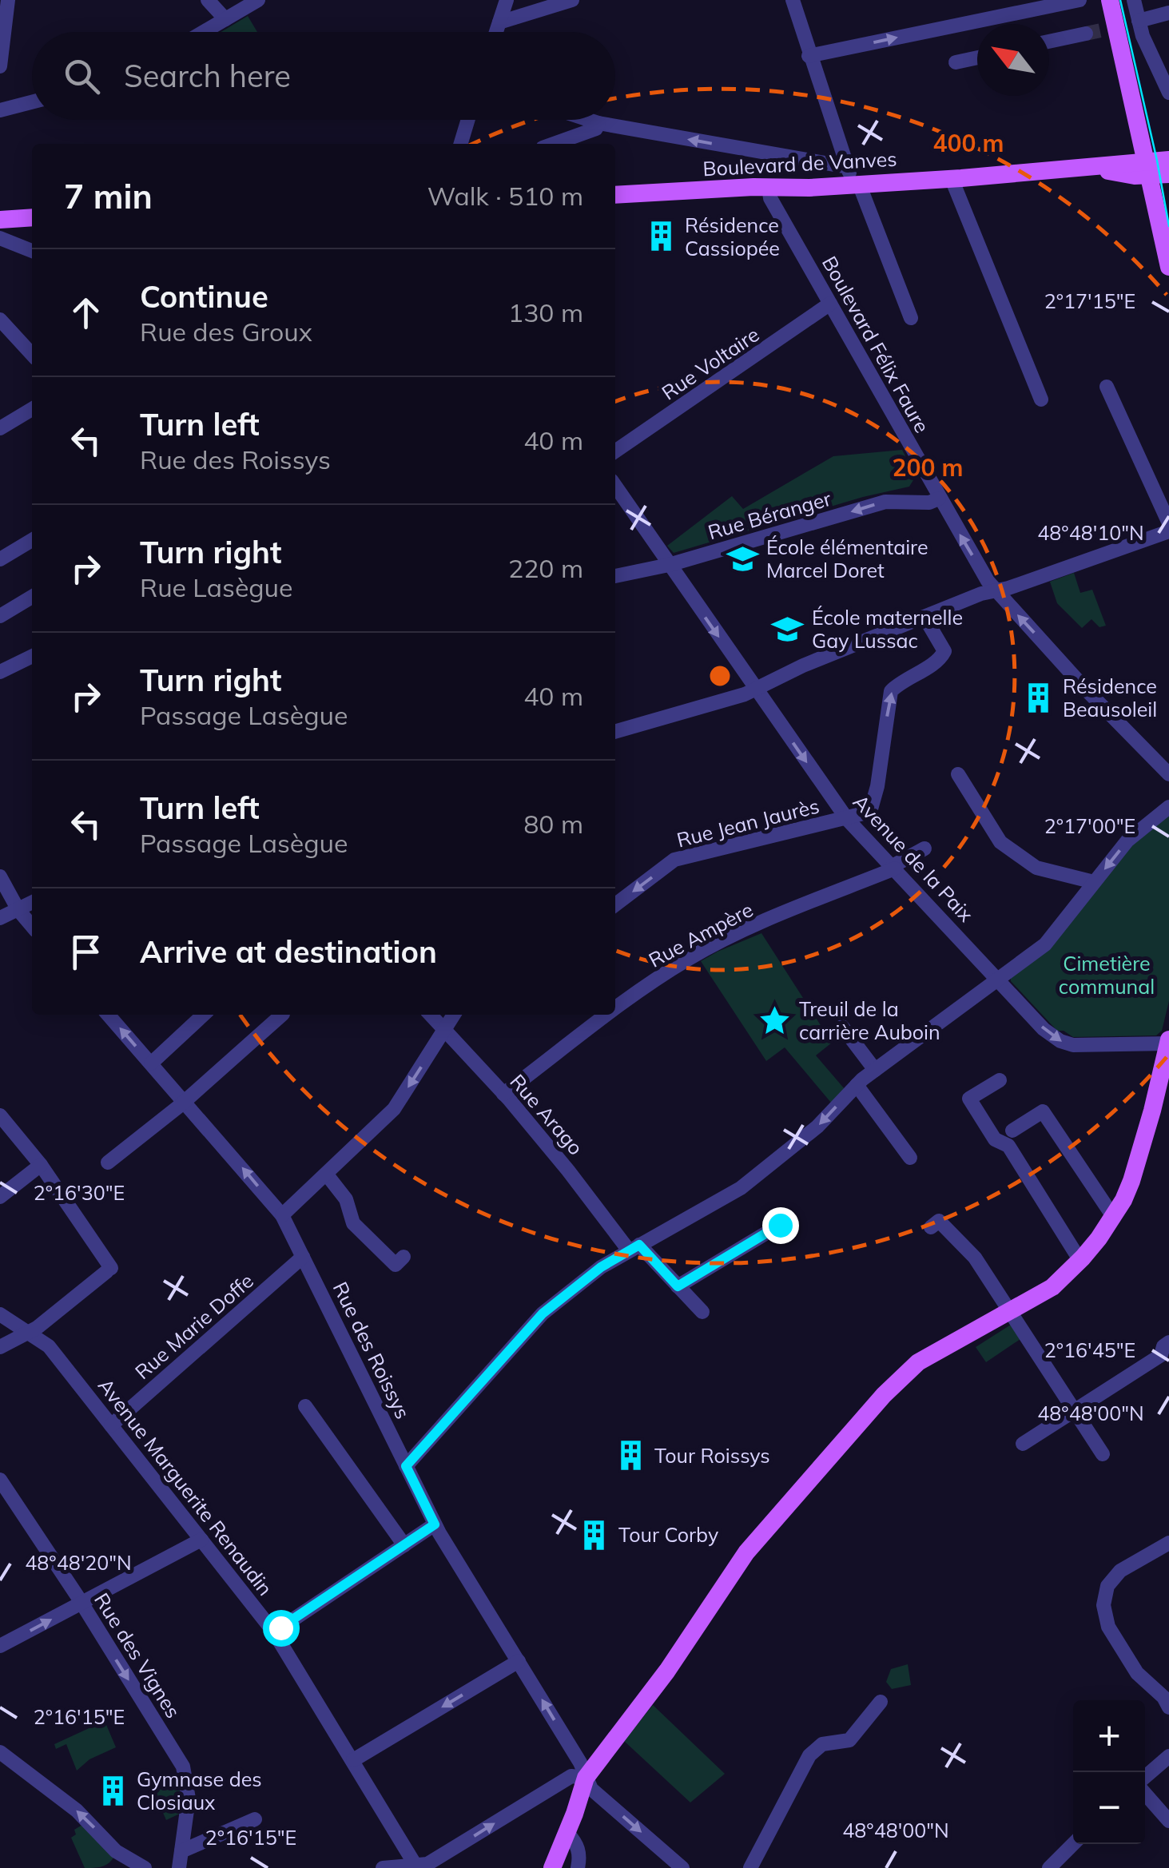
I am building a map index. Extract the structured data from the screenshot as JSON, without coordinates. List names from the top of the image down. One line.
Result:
{"streets":{"main road":["Boulevard de Vanves"],"street":["Boulevard Félix Faure","Rue Voltaire","Rue Béranger","Rue Jean Jaurès","Avenue de la Paix","Rue Ampère","Rue Arago","Rue Marie Doffe","Rue des Roissys","Avenue Marguerite Renaudin","Rue des Vignes"]},"crossings":[["Boulevard de Vanves","Boulevard Félix Faure"],["Boulevard Félix Faure","Rue Voltaire"],["Boulevard Félix Faure","Rue Béranger"],["Rue Béranger","Avenue de la Paix"],["Rue Jean Jaurès","Avenue de la Paix"],["Avenue de la Paix","Rue Ampère"],["Rue Ampère","Rue Arago"],["Rue Marie Doffe","Rue des Roissys"],["Rue Marie Doffe","Avenue Marguerite Renaudin"]],"one_way":["Boulevard Félix Faure","Avenue de la Paix","Rue des Vignes"],"parks":["Cimetière communal"],"places":{"building":["Résidence Cassiopée","Résidence Beausoleil","Tour Roissys","Tour Corby","Gymnase des Closiaux"],"school or university":["École élémentaire Marcel Doret","École maternelle Gay Lussac"],"place":["Treuil de la carrière Auboin"]},"north":"top left","page":{"search":"Search here","heading":["7 min","Walk · 510 m"],"list":[["Continue","Rue des Groux","130 m"],["Turn left","Rue des Roissys","40 m"],["Turn right","Rue Lasègue","220 m"],["Turn right","Passage Lasègue","40 m"],["Turn left","Passage Lasègue","80 m"],"Arrive at destination"],"map_buttons":["+","−"]},"coordinates":["2°17'15\"E","48°48'10\"N","2°17'00\"E","2°16'30\"E","2°16'45\"E","48°48'00\"N","48°48'20\"N","2°16'15\"E"],"rings":["400 m","200 m"]}
